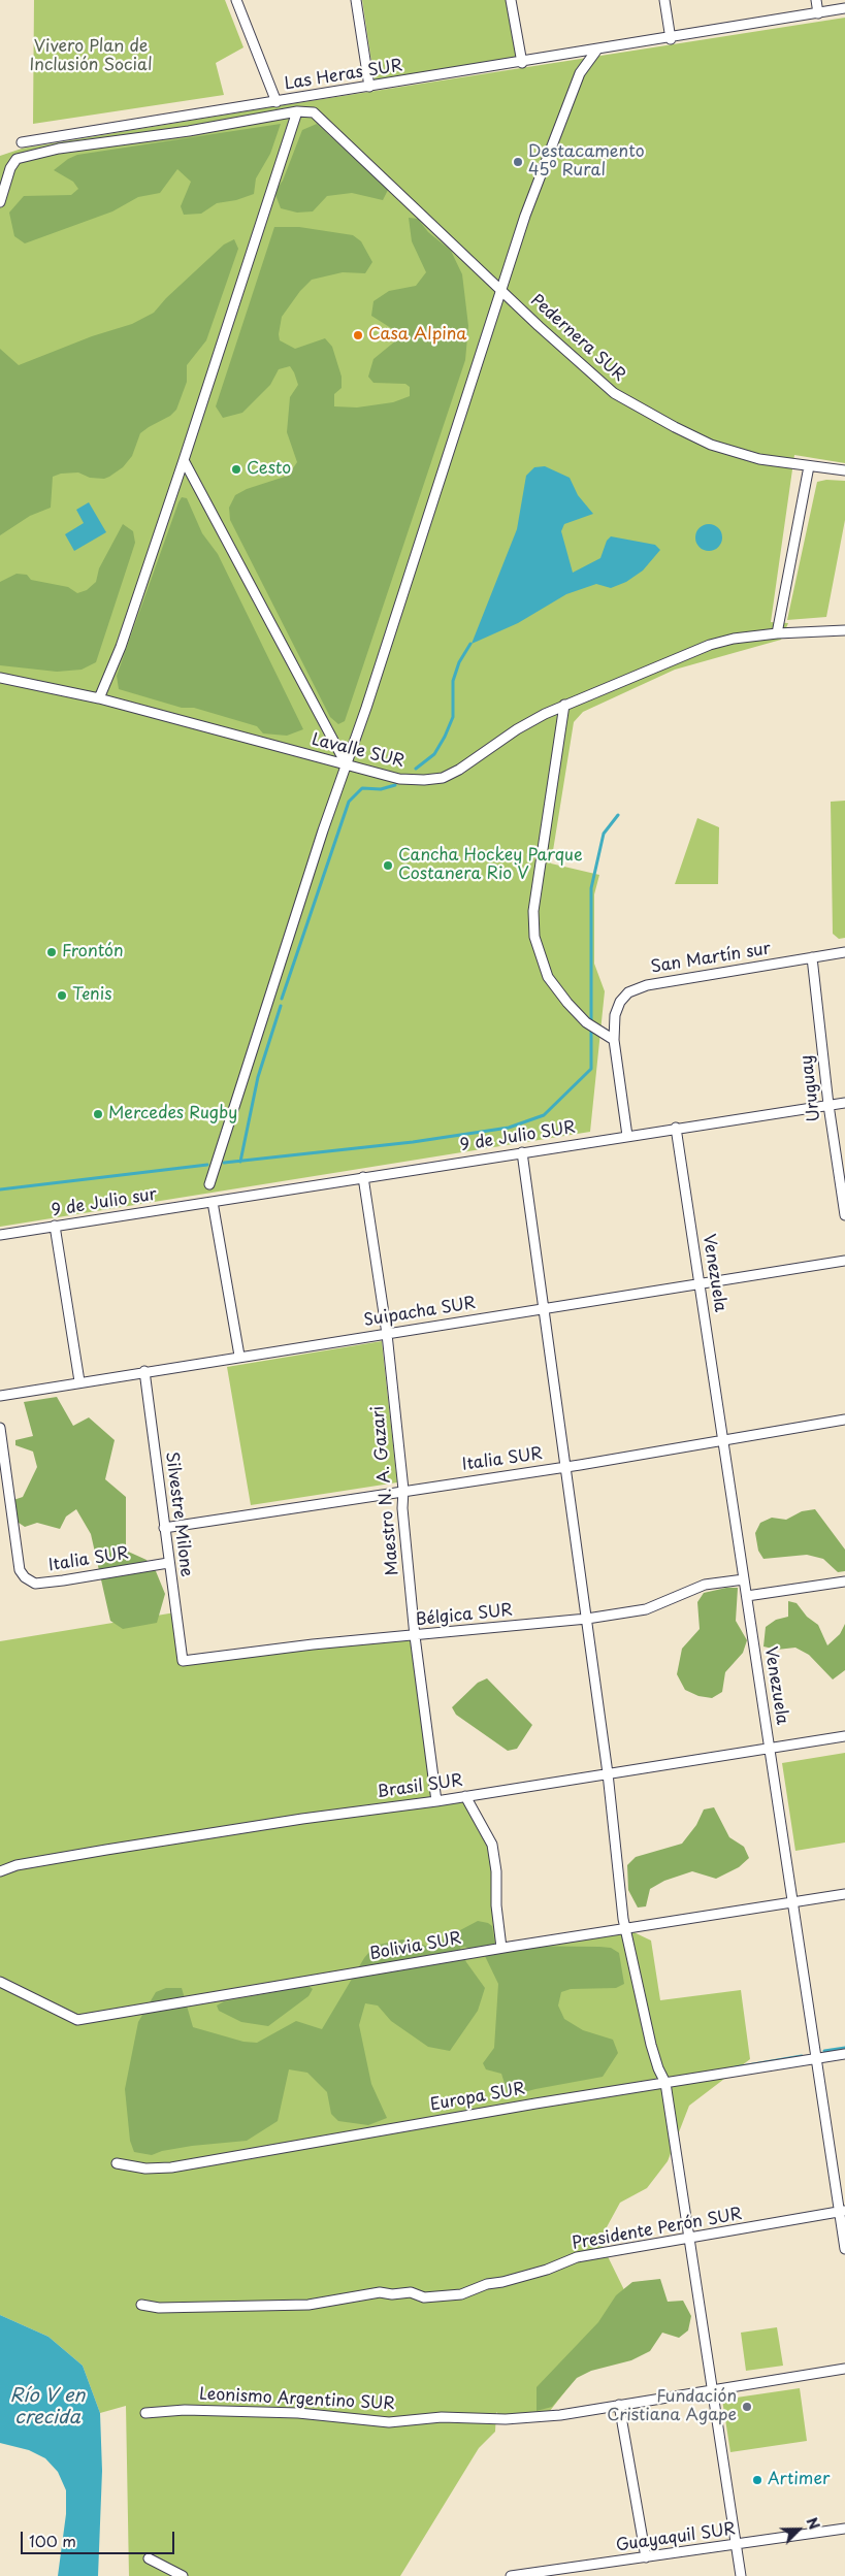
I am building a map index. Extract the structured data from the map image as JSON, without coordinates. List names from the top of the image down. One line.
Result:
{"streets":{"street":["Las Heras SUR","Pedernera SUR","Lavalle SUR","San Martín sur","Uruguay","9 de Julio SUR","9 de Julio sur","Venezuela","Suipacha SUR","Italia SUR","Maestro N. A. Gazari","Silvestre Milone","Bélgica SUR","Brasil SUR","Bolivia SUR","Europa SUR","Presidente Perón SUR","Leonismo Argentino SUR","Guayaquil SUR"]},"crossings":[["San Martín sur","Uruguay"],["Uruguay","9 de Julio SUR"],["9 de Julio SUR","9 de Julio sur"],["9 de Julio SUR","Venezuela"],["9 de Julio SUR","Maestro N. A. Gazari"],["Venezuela","Suipacha SUR"],["Venezuela","Italia SUR"],["Venezuela","Bélgica SUR"],["Venezuela","Brasil SUR"],["Venezuela","Bolivia SUR"],["Venezuela","Europa SUR"],["Venezuela","Presidente Perón SUR"],["Suipacha SUR","Maestro N. A. Gazari"],["Suipacha SUR","Silvestre Milone"],["Italia SUR","Maestro N. A. Gazari"],["Italia SUR","Silvestre Milone"],["Maestro N. A. Gazari","Bélgica SUR"],["Maestro N. A. Gazari","Brasil SUR"],["Silvestre Milone","Bélgica SUR"]],"water":["Río V en crecida"],"parks":["Vivero Plan de Inclusión Social"],"places":["Destacamento 45º Rural","Casa Alpina","Cesto","Cancha Hockey Parque Costanera Rio V","Frontón","Tenis","Mercedes Rugby","Fundación Cristiana Agape","Artimer"],"scale_bar":"100 m","north":"top right"}
